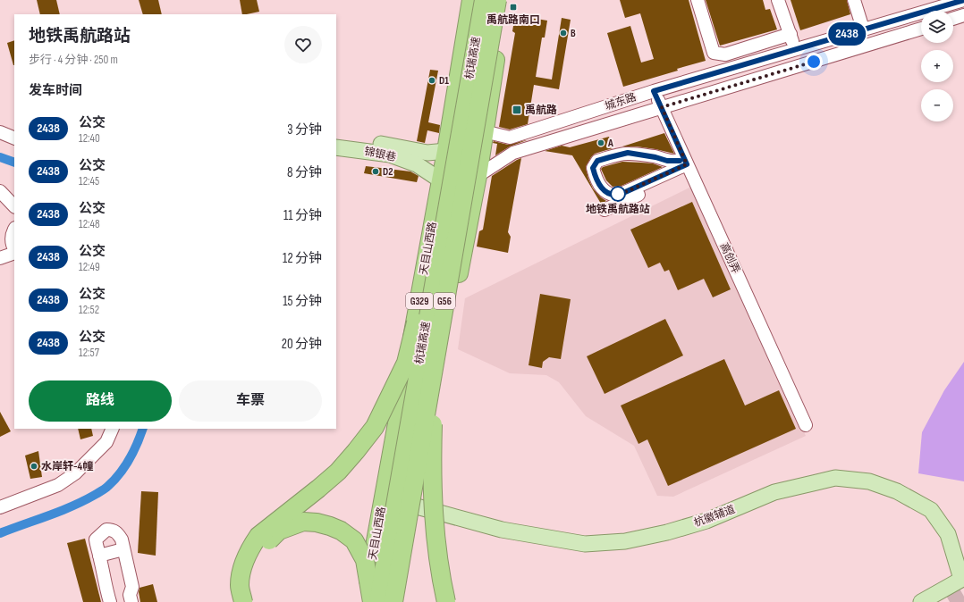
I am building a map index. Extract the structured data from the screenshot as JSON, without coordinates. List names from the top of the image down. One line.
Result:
{"streets":{"highway":["杭瑞高速","天目山西路","G329","G56"],"main road":["锦银巷","杭徽辅道"],"street":["城东路","高创弄"]},"crossings":[["杭瑞高速","城东路"],["杭瑞高速","锦银巷"],["杭瑞高速","天目山西路"],["城东路","锦银巷"],["城东路","天目山西路"],["城东路","高创弄"],["锦银巷","天目山西路"]],"places":{"transit":["禹航路南口","禹航路"],"other":["B","D1","A","D2","地铁禹航路站","水岸轩-4幢"]},"lines":["bus line 2438"],"page":{"on_map":"2438","map_buttons":["+","−"],"heading":[["地铁禹航路站","步行 · 4 分钟 · 250 m"],"发车时间"],"list":[{"mark":"2438","name":"公交","note":"12:40","value":"3 分钟"},{"mark":"2438","name":"公交","note":"12:45","value":"8 分钟"},{"mark":"2438","name":"公交","note":"12:48","value":"11 分钟"},{"mark":"2438","name":"公交","note":"12:49","value":"12 分钟"},{"mark":"2438","name":"公交","note":"12:52","value":"15 分钟"},{"mark":"2438","name":"公交","note":"12:57","value":"20 分钟"}],"buttons":["路线","车票"]}}
